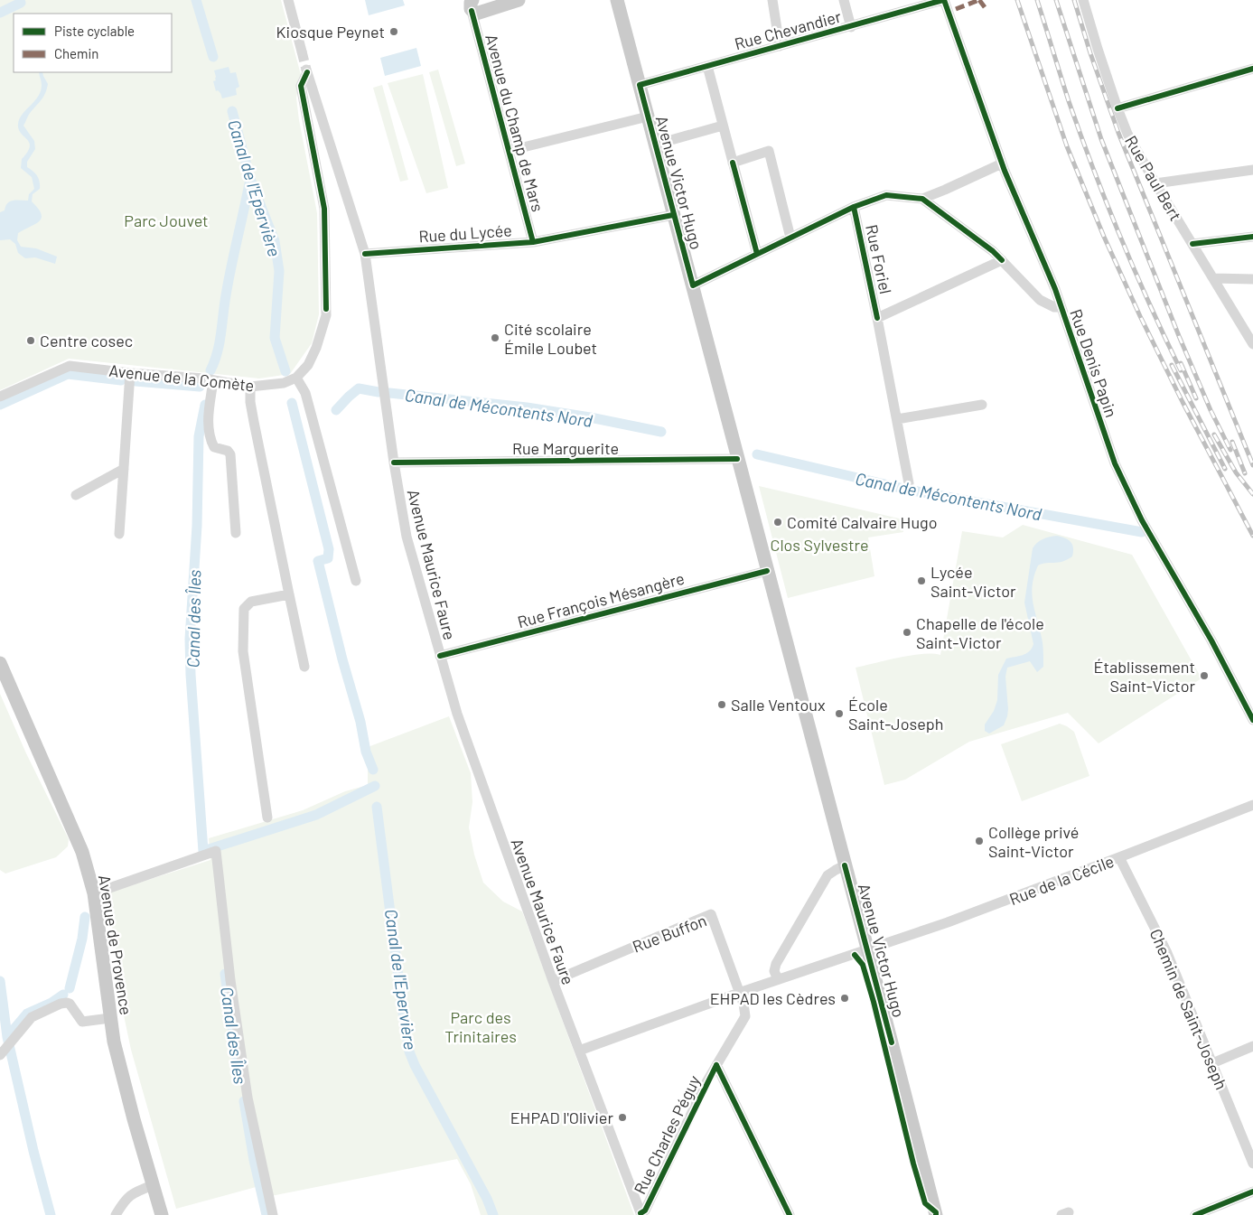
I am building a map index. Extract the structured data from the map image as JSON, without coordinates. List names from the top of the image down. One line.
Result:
{"streets":{"main road":["Avenue Victor Hugo","Avenue de Provence"],"street":["Rue Chevandier","Avenue du Champ de Mars","Rue Paul Bert","Rue du Lycée","Rue Foriel","Rue Denis Papin","Avenue de la Comète","Rue Marguerite","Avenue Maurice Faure","Rue François Mésangère","Rue de la Cécile","Rue Buffon","Chemin de Saint-Joseph","Rue Charles Péguy"]},"crossings":[["Rue Chevandier","Avenue Victor Hugo"],["Rue Chevandier","Rue Denis Papin"],["Avenue du Champ de Mars","Rue du Lycée"],["Avenue Victor Hugo","Rue du Lycée"],["Avenue Victor Hugo","Rue Marguerite"],["Avenue Victor Hugo","Rue François Mésangère"],["Avenue Victor Hugo","Rue de la Cécile"],["Rue du Lycée","Avenue Maurice Faure"],["Avenue de la Comète","Avenue Maurice Faure"],["Rue Marguerite","Avenue Maurice Faure"],["Avenue Maurice Faure","Rue François Mésangère"],["Avenue Maurice Faure","Rue de la Cécile"],["Avenue Maurice Faure","Rue Buffon"],["Avenue Maurice Faure","Rue Charles Péguy"],["Rue de la Cécile","Rue Buffon"],["Rue de la Cécile","Chemin de Saint-Joseph"],["Rue de la Cécile","Rue Charles Péguy"],["Rue Buffon","Rue Charles Péguy"]],"water":["Canal de l'Epervière","Canal de Mécontents Nord","Canal des Îles"],"parks":["Parc Jouvet","Clos Sylvestre","Parc des Trinitaires"],"places":["Kiosque Peynet","Cité scolaire Émile Loubet","Centre cosec","Comité Calvaire Hugo","Lycée Saint-Victor","Chapelle de l'école Saint-Victor","Établissement Saint-Victor","Salle Ventoux","École Saint-Joseph","Collège privé Saint-Victor","EHPAD les Cèdres","EHPAD l'Olivier"],"legend":["Piste cyclable","Chemin"]}
